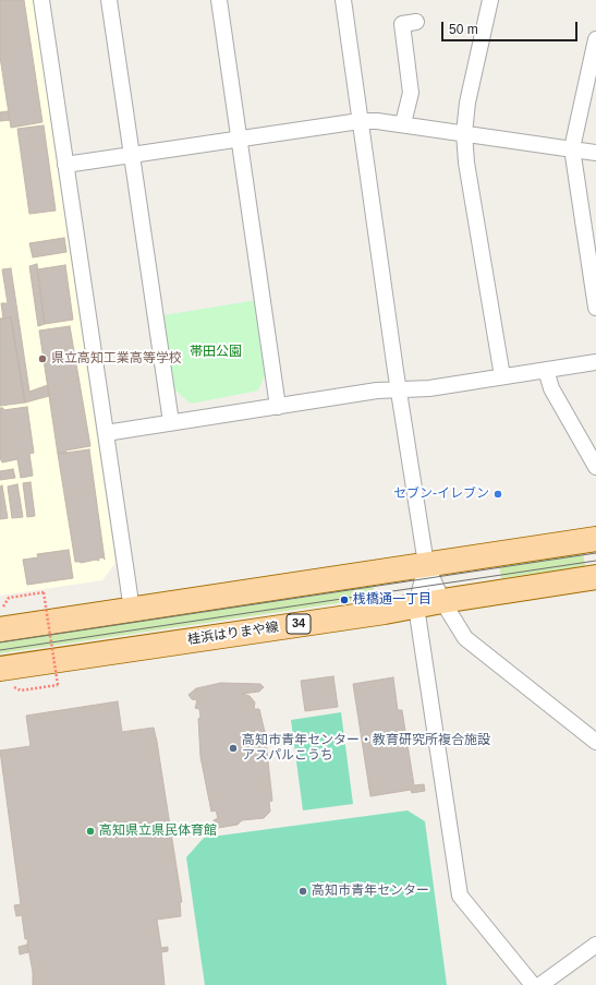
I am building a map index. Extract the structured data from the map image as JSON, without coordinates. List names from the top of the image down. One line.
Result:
{"streets":{"main road":["34","桂浜はりまや線"]},"parks":["帯田公園"],"places":["県立高知工業高等学校","セブン-イレブン","桟橋通一丁目","高知市青年センター・教育研究所複合施設 アスパルこうち","高知県立県民体育館","高知市青年センター"],"scale_bar":"50 m"}
